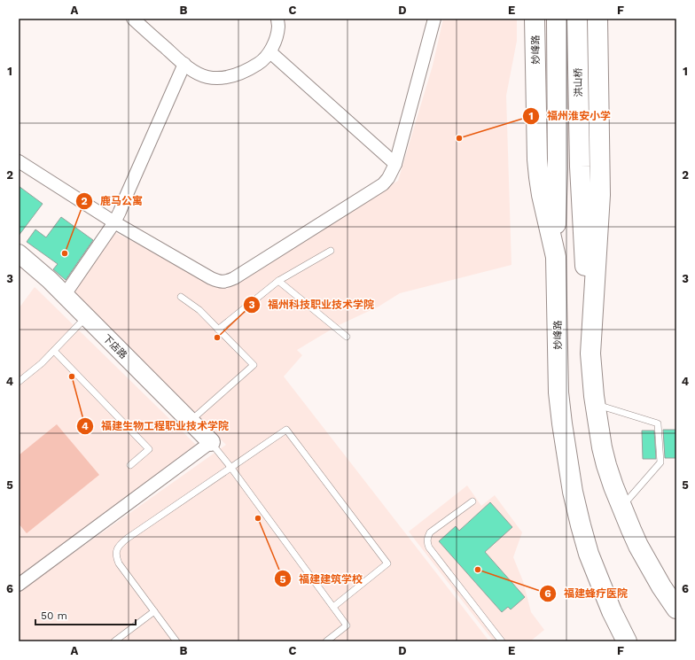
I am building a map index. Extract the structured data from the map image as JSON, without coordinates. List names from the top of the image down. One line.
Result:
{"streets":{"main road":["妙峰路","洪山桥"],"street":["下店路"]},"places":["福州淮安小学","鹿马公寓","福州科技职业技术学院","福建生物工程职业技术学院","福建建筑学校","福建蜂疗医院"],"scale_bar":"50 m","grid":{"columns":["A","B","C","D","E","F"],"rows":["1","2","3","4","5","6"]}}
